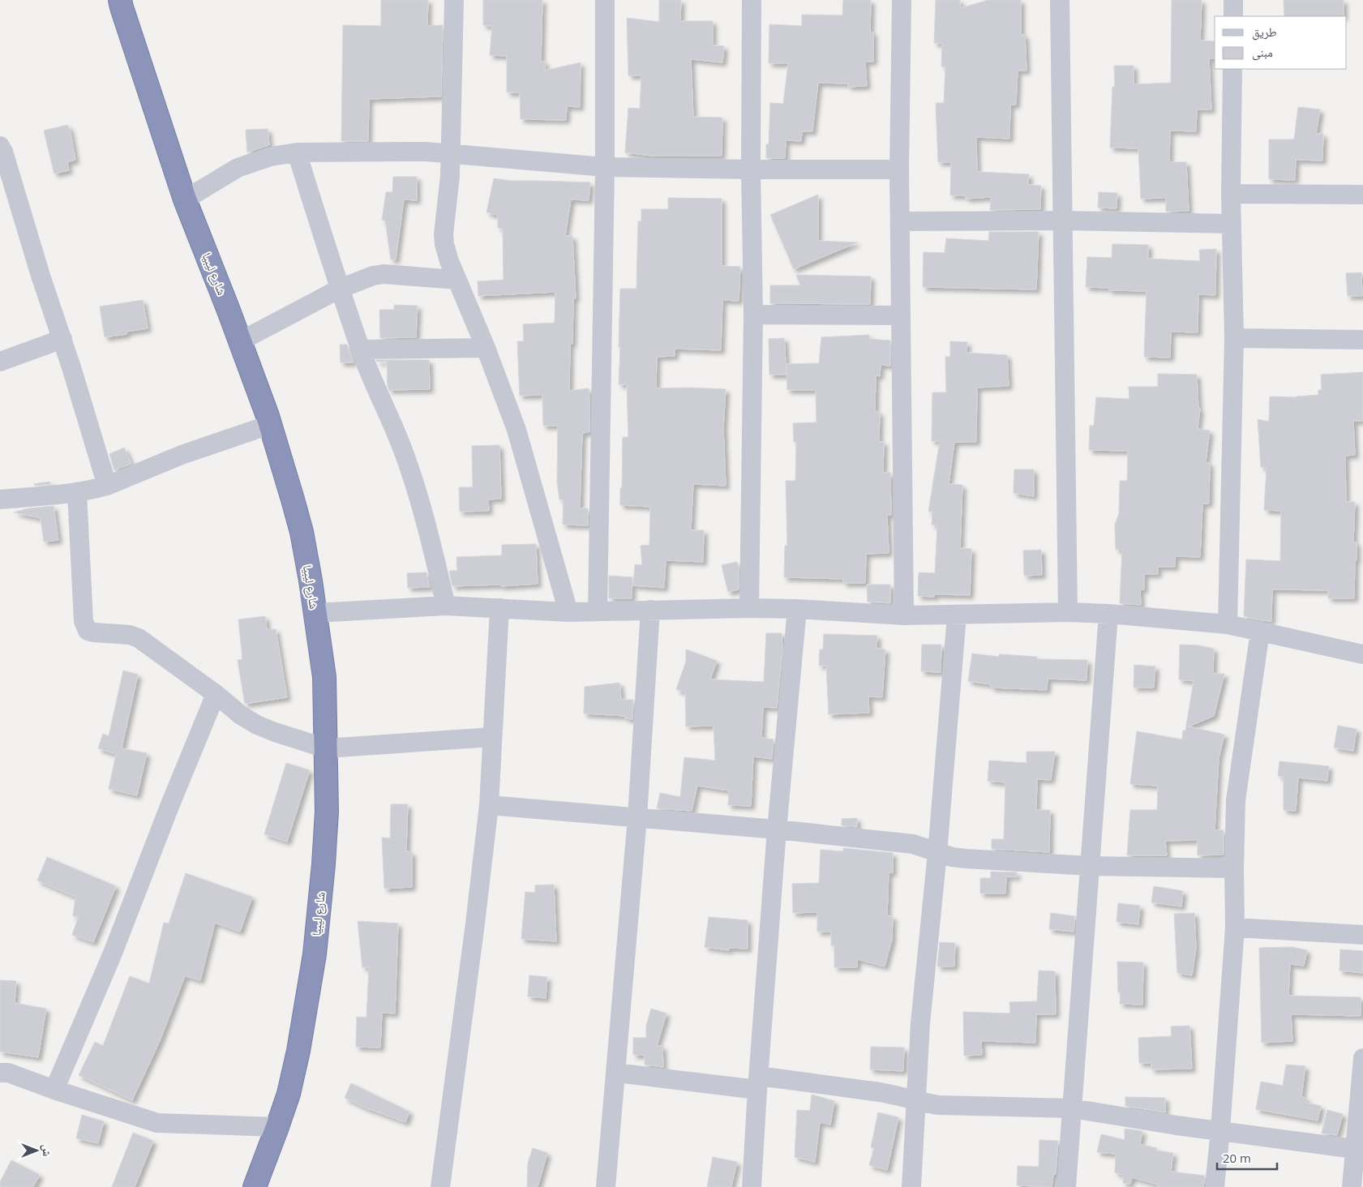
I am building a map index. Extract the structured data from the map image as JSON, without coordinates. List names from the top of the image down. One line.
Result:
{"streets":{"highway":["شارع ليبيا"]},"legend":["طريق","مبنى"],"scale_bar":"20 m","north":"right"}
